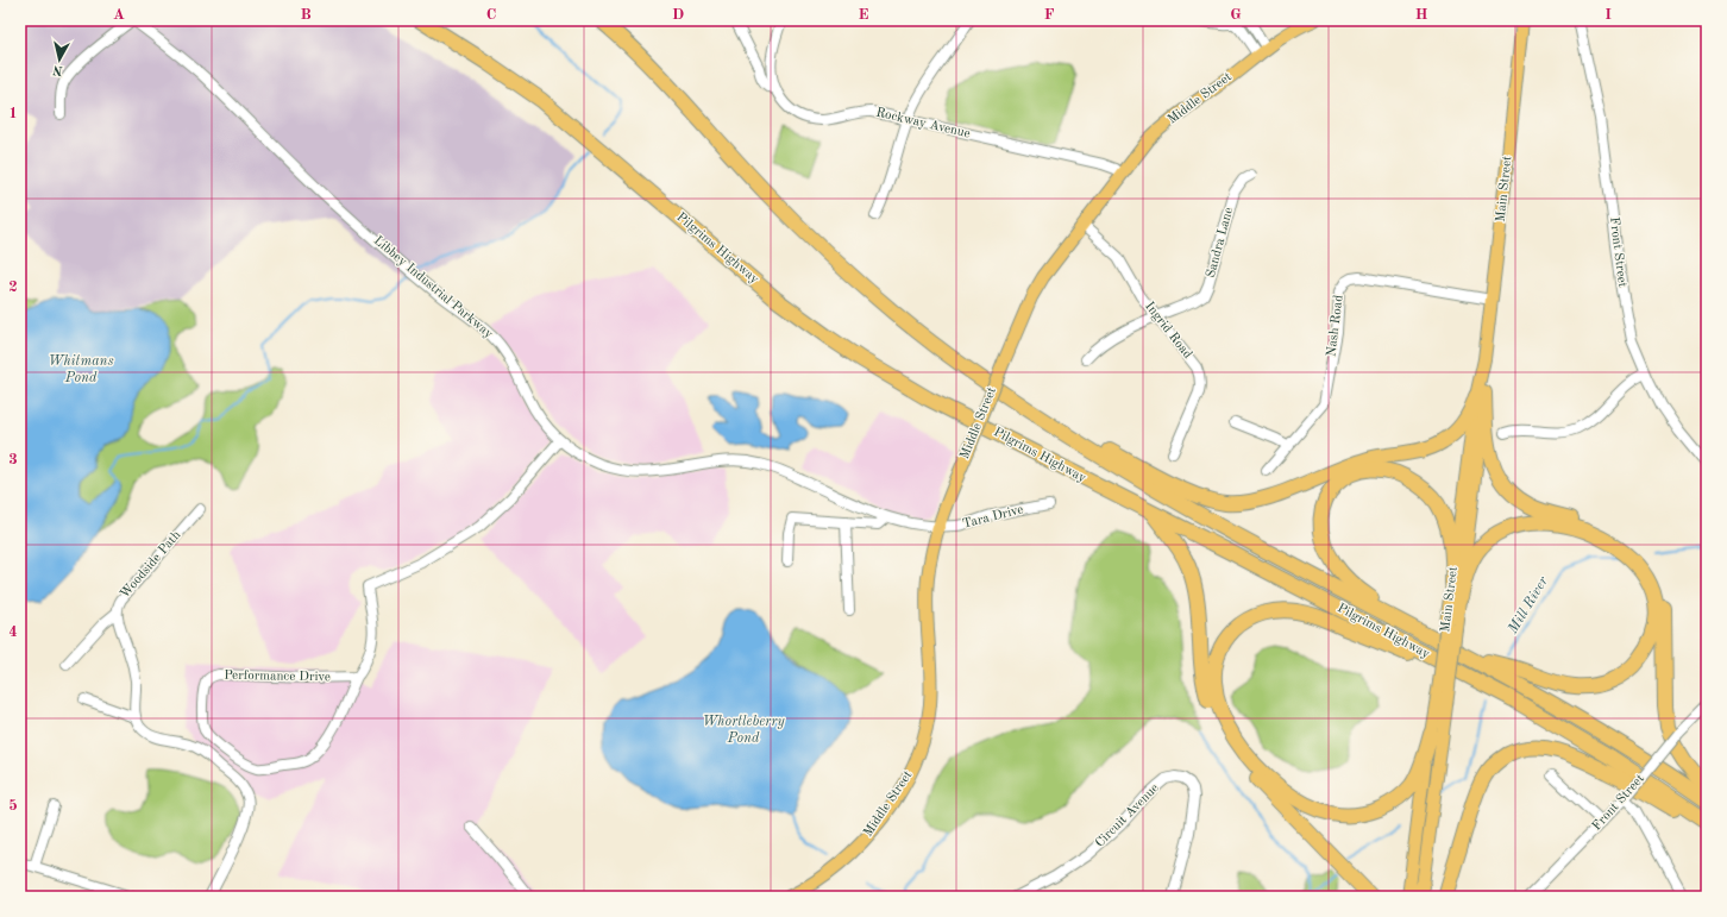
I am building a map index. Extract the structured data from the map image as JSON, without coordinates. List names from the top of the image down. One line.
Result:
{"streets":{"highway":["Pilgrims Highway"],"main road":["Middle Street","Main Street"],"street":["Rockway Avenue","Sandra Lane","Front Street","Libbey Industrial Parkway","Nash Road","Ingrid Road","Tara Drive","Woodside Path","Performance Drive","Circuit Avenue"]},"crossings":[["Middle Street","Rockway Avenue"],["Middle Street","Libbey Industrial Parkway"],["Middle Street","Ingrid Road"],["Middle Street","Tara Drive"],["Main Street","Nash Road"],["Sandra Lane","Ingrid Road"],["Libbey Industrial Parkway","Tara Drive"],["Libbey Industrial Parkway","Performance Drive"]],"water":["Whitmans Pond","Mill River","Whortleberry Pond"],"north":"bottom","grid":{"columns":["A","B","C","D","E","F","G","H","I"],"rows":["1","2","3","4","5"]}}
